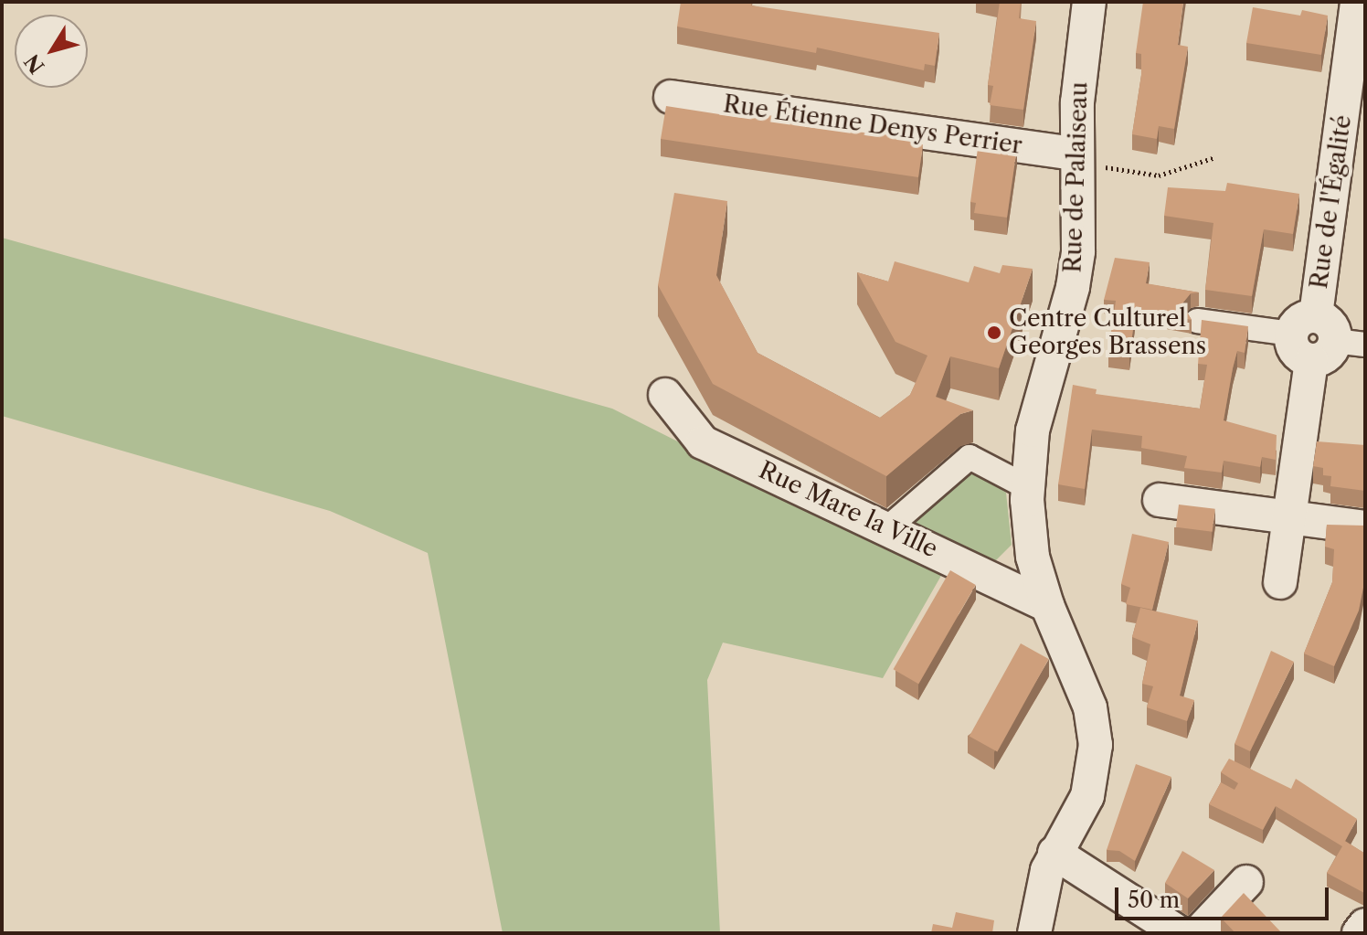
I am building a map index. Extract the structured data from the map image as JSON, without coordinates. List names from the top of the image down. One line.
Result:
{"streets":{"street":["Rue Étienne Denys Perrier","Rue de Palaiseau","Rue de l'Égalité","Rue Mare la Ville"]},"crossings":[["Rue Étienne Denys Perrier","Rue de Palaiseau"],["Rue de Palaiseau","Rue Mare la Ville"]],"places":["Centre Culturel Georges Brassens"],"scale_bar":"50 m","north":"bottom left"}
